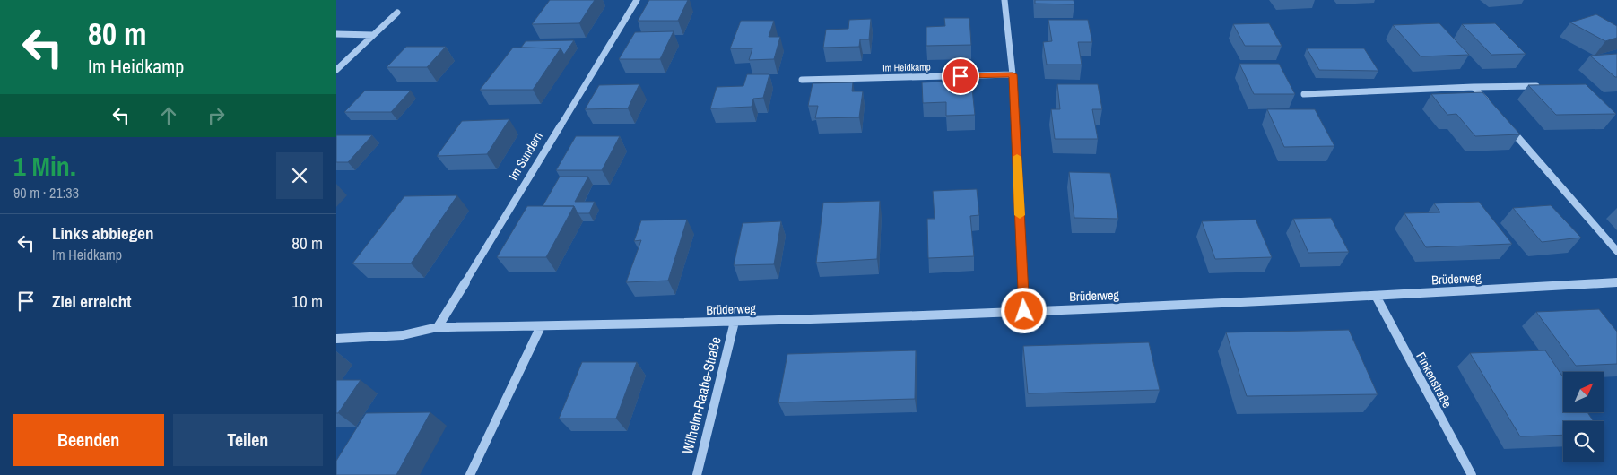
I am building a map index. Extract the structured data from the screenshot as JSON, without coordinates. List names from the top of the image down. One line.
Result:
{"streets":{"street":["Im Heidkamp","Im Sundern","Brüderweg","Finkenstraße","Wilhelm-Raabe-Straße"]},"crossings":[["Im Sundern","Brüderweg"],["Brüderweg","Finkenstraße"],["Brüderweg","Wilhelm-Raabe-Straße"]],"north":"top right","page":{"turn":["80 m","Im Heidkamp"],"heading":["1 Min.","90 m · 21:33"],"list":[{"name":"Links abbiegen","note":"Im Heidkamp","value":"80 m"},{"name":"Ziel erreicht","value":"10 m"}],"buttons":["Beenden","Teilen"]}}
